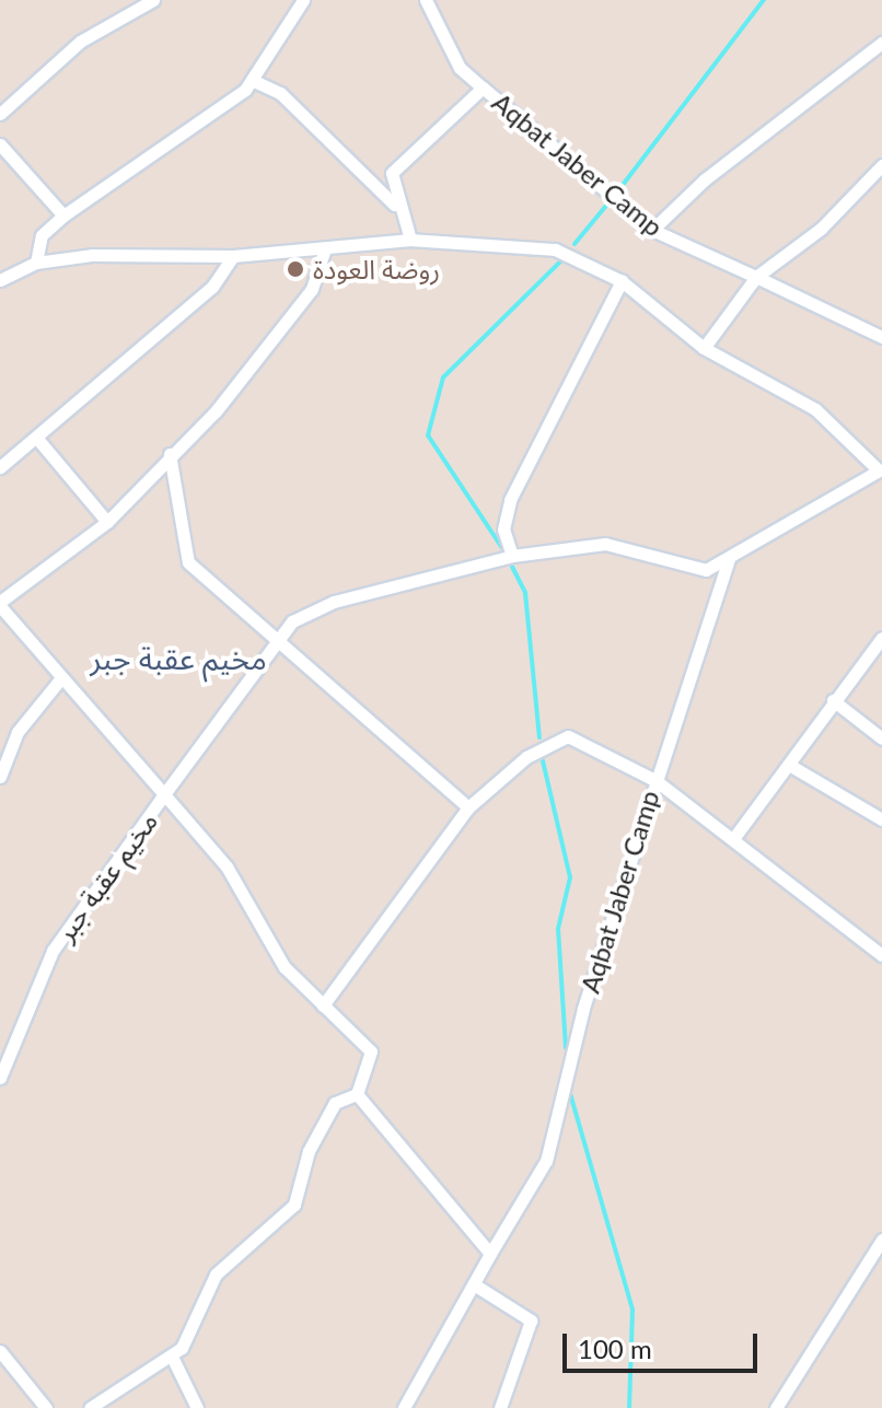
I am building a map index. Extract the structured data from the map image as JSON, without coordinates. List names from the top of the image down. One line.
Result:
{"streets":{"street":["Aqbat Jaber Camp","مخيم عقبة جبر"]},"districts":["مخيم عقبة جبر"],"places":["روضة العودة"],"scale_bar":"100 m"}
